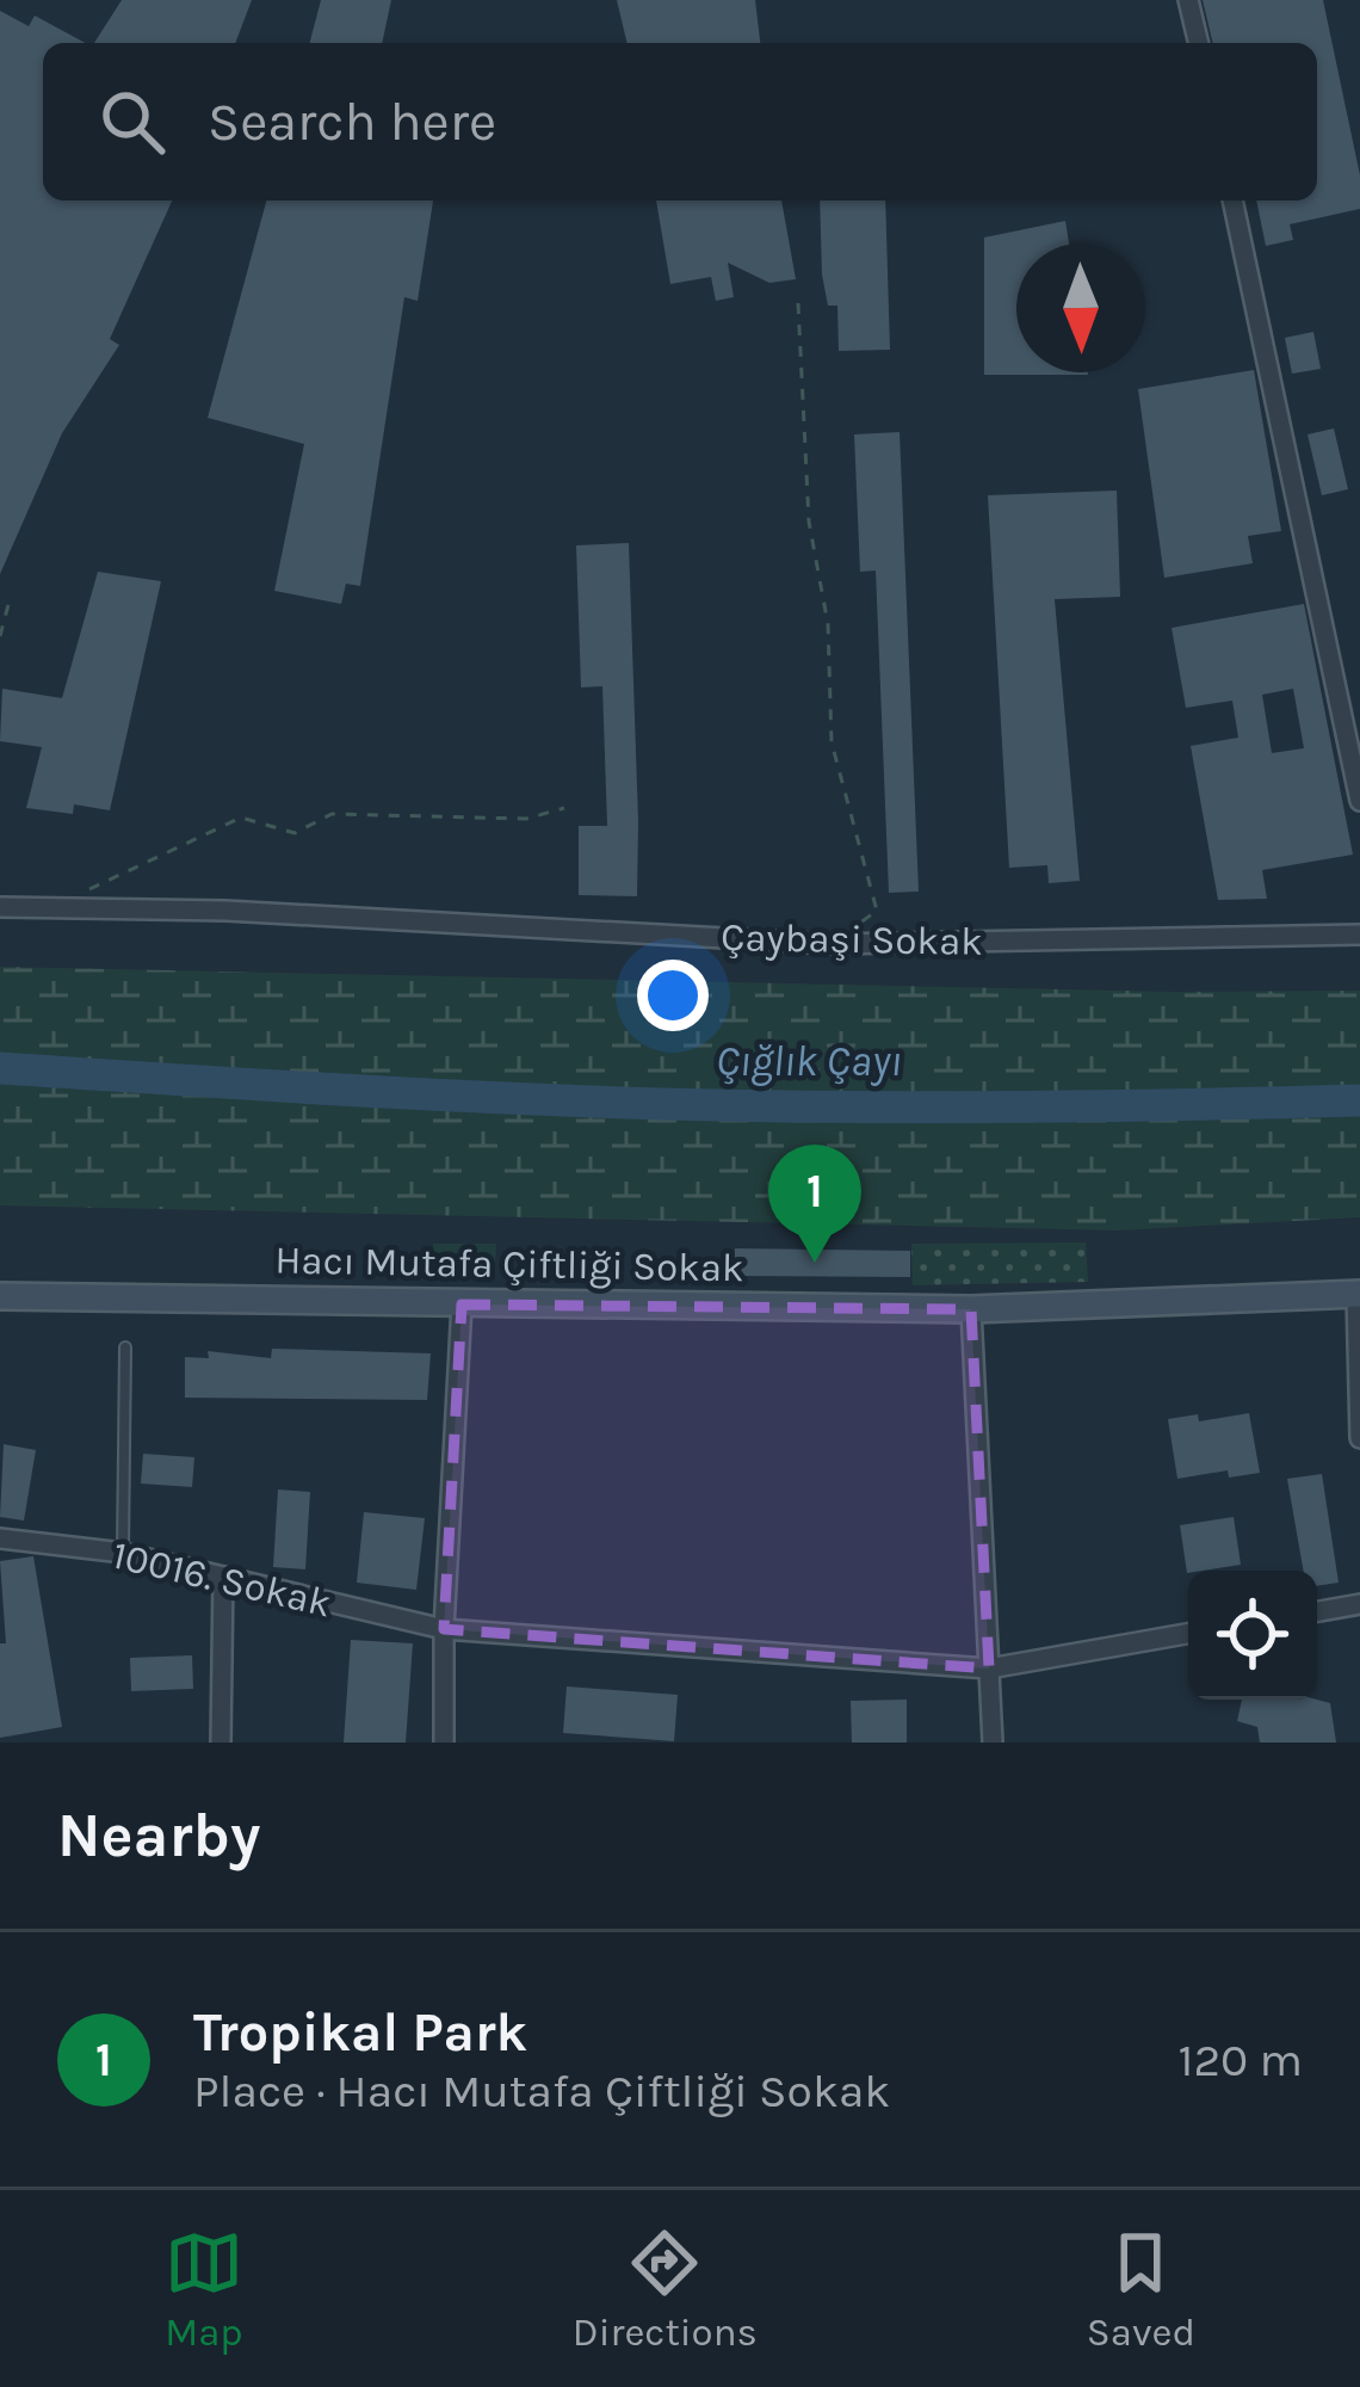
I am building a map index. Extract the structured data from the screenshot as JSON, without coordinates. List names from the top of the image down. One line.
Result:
{"streets":{"street":["Çaybaşi Sokak","Hacı Mutafa Çiftliği Sokak","10016. Sokak"]},"water":["Çığlık Çayı"],"north":"bottom","page":{"search":"Search here","pins":"1","heading":"Nearby","list":[{"mark":"1","name":"Tropikal Park","note":"Place · Hacı Mutafa Çiftliği Sokak","value":"120 m"}],"nav":["Map","Directions","Saved"]}}
